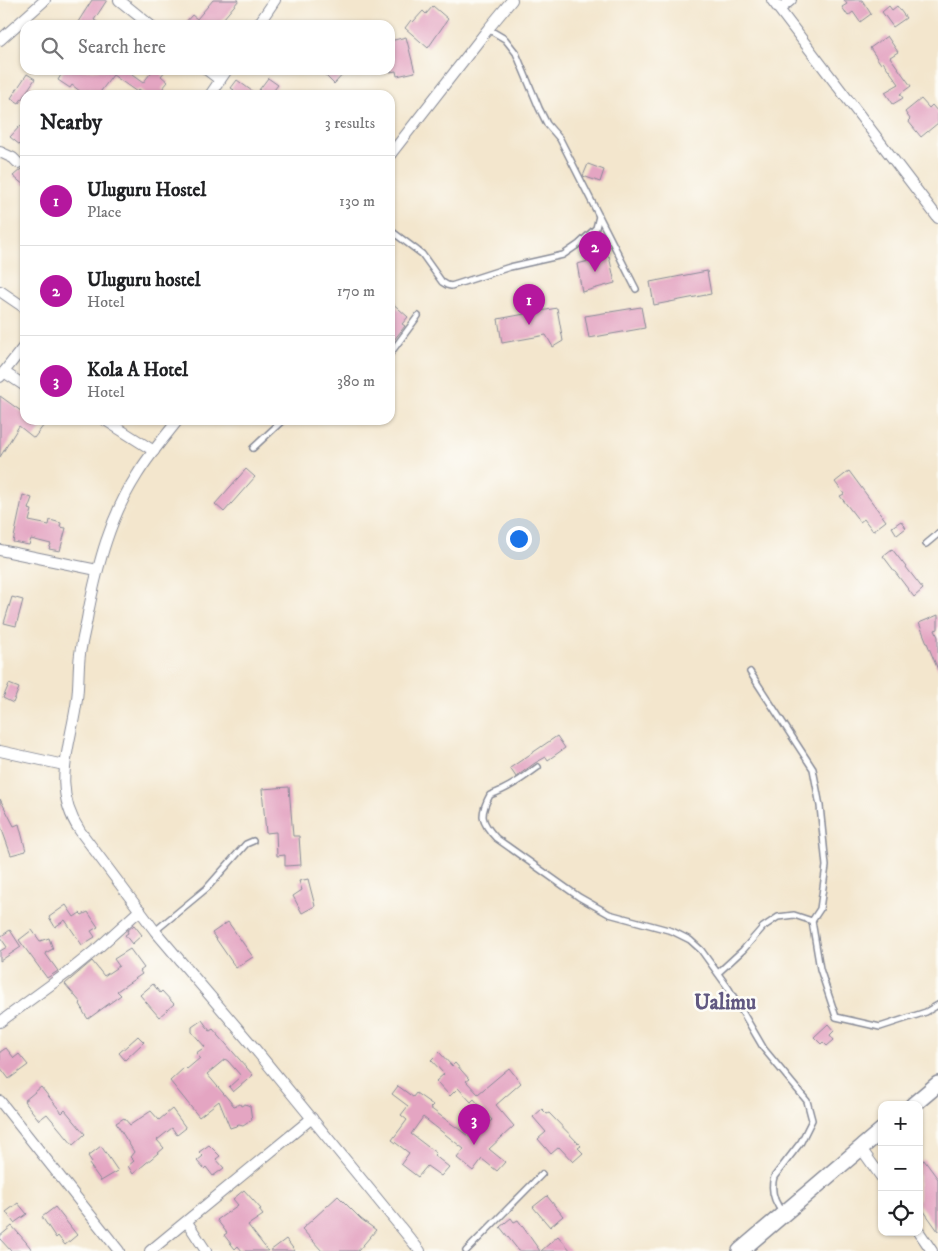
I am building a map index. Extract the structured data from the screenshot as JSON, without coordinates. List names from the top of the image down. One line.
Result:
{"districts":["Ualimu"],"page":{"search":"Search here","heading":["Nearby","3 results"],"list":[{"mark":"1","name":"Uluguru Hostel","note":"Place","value":"130 m"},{"mark":"2","name":"Uluguru hostel","note":"Hotel","value":"170 m"},{"mark":"3","name":"Kola A Hotel","note":"Hotel","value":"380 m"}],"pins":["2","1","3"],"map_buttons":["+","−"]}}
